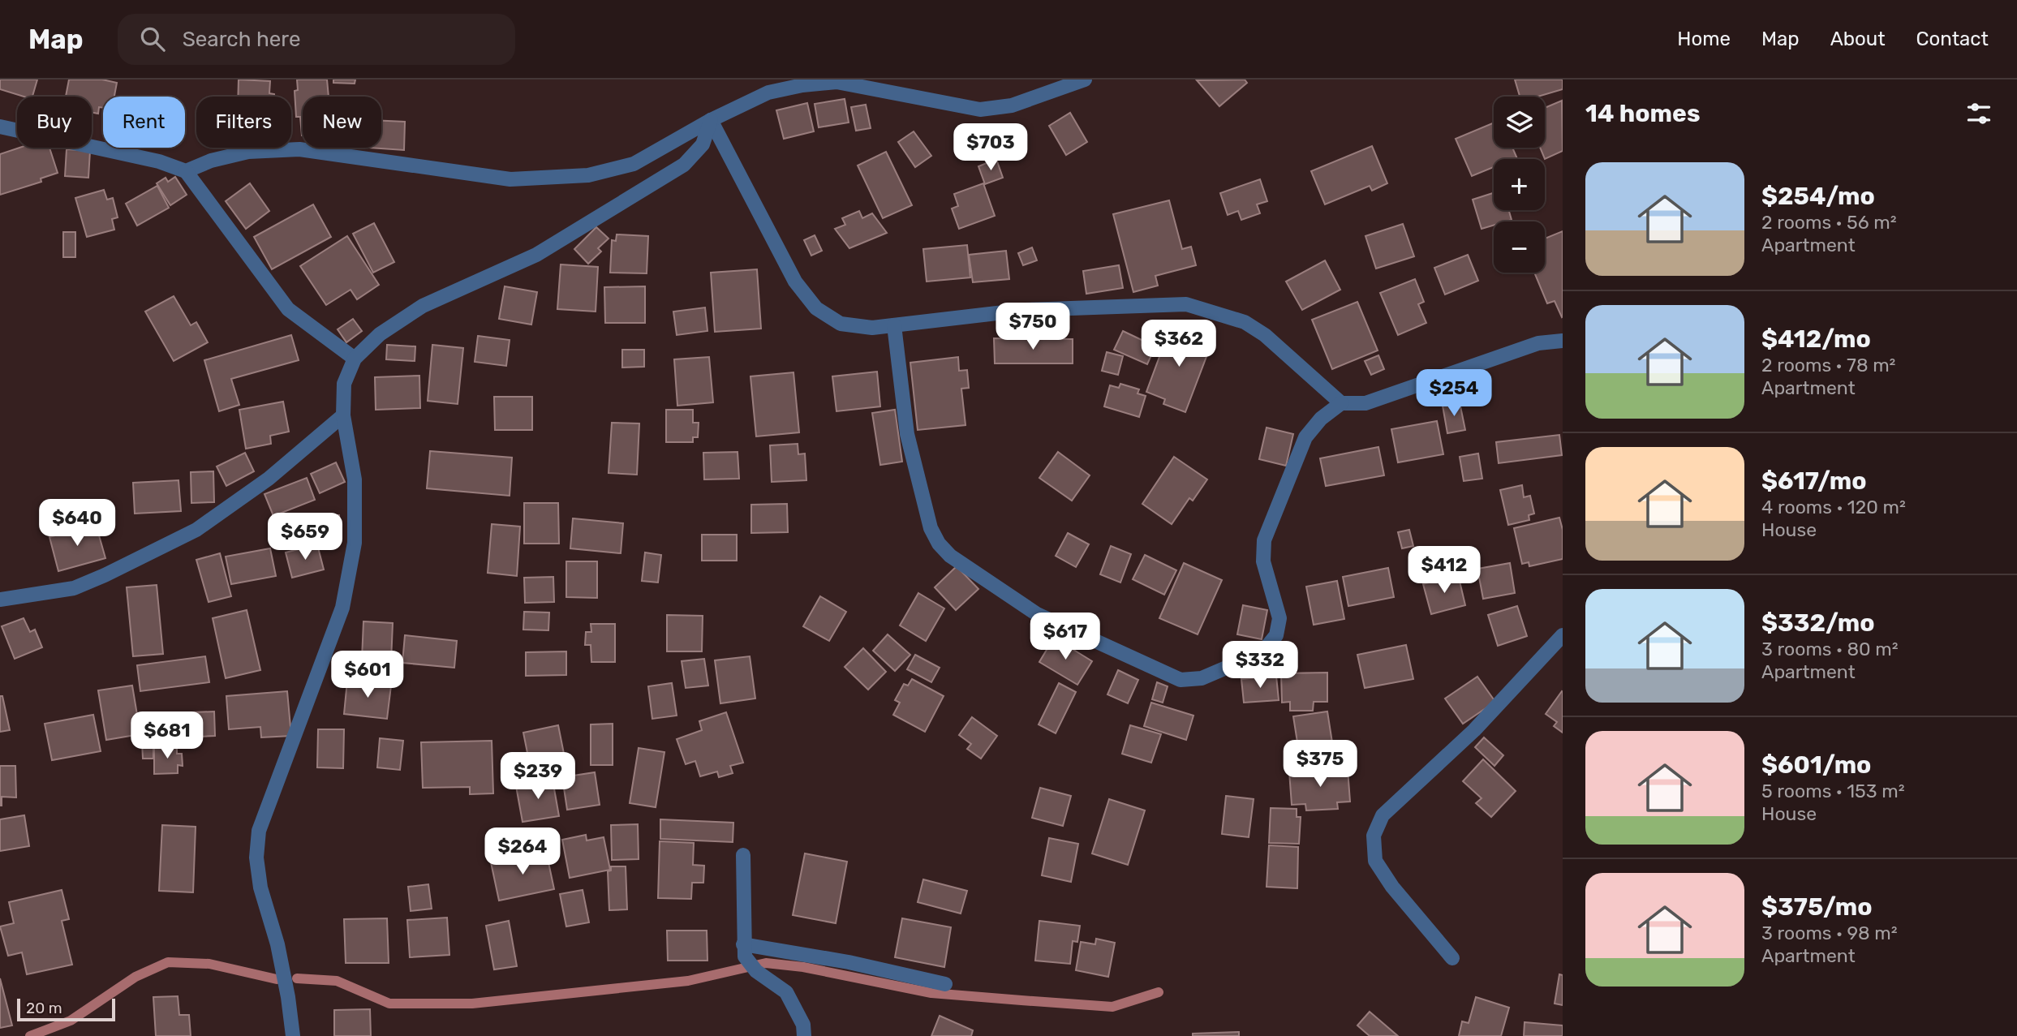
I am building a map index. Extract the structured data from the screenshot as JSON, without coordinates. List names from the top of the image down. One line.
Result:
{"scale_bar":"20 m","page":{"header":"Map","search":"Search here","nav":["Home","Map","About","Contact"],"heading":"14 homes","map_buttons":["+","−"],"chip":["Buy","Rent","Filters","New"],"price":["$703","$750","$362","$254","$640","$659","$412","$617","$332","$601","$681","$375","$239","$264"],"list":[{"name":"$254/mo","note":"2 rooms · 56 m² · Apartment"},{"name":"$412/mo","note":"2 rooms · 78 m² · Apartment"},{"name":"$617/mo","note":"4 rooms · 120 m² · House"},{"name":"$332/mo","note":"3 rooms · 80 m² · Apartment"},{"name":"$601/mo","note":"5 rooms · 153 m² · House"},{"name":"$375/mo","note":"3 rooms · 98 m² · Apartment"}],"scale":"20 m"}}
